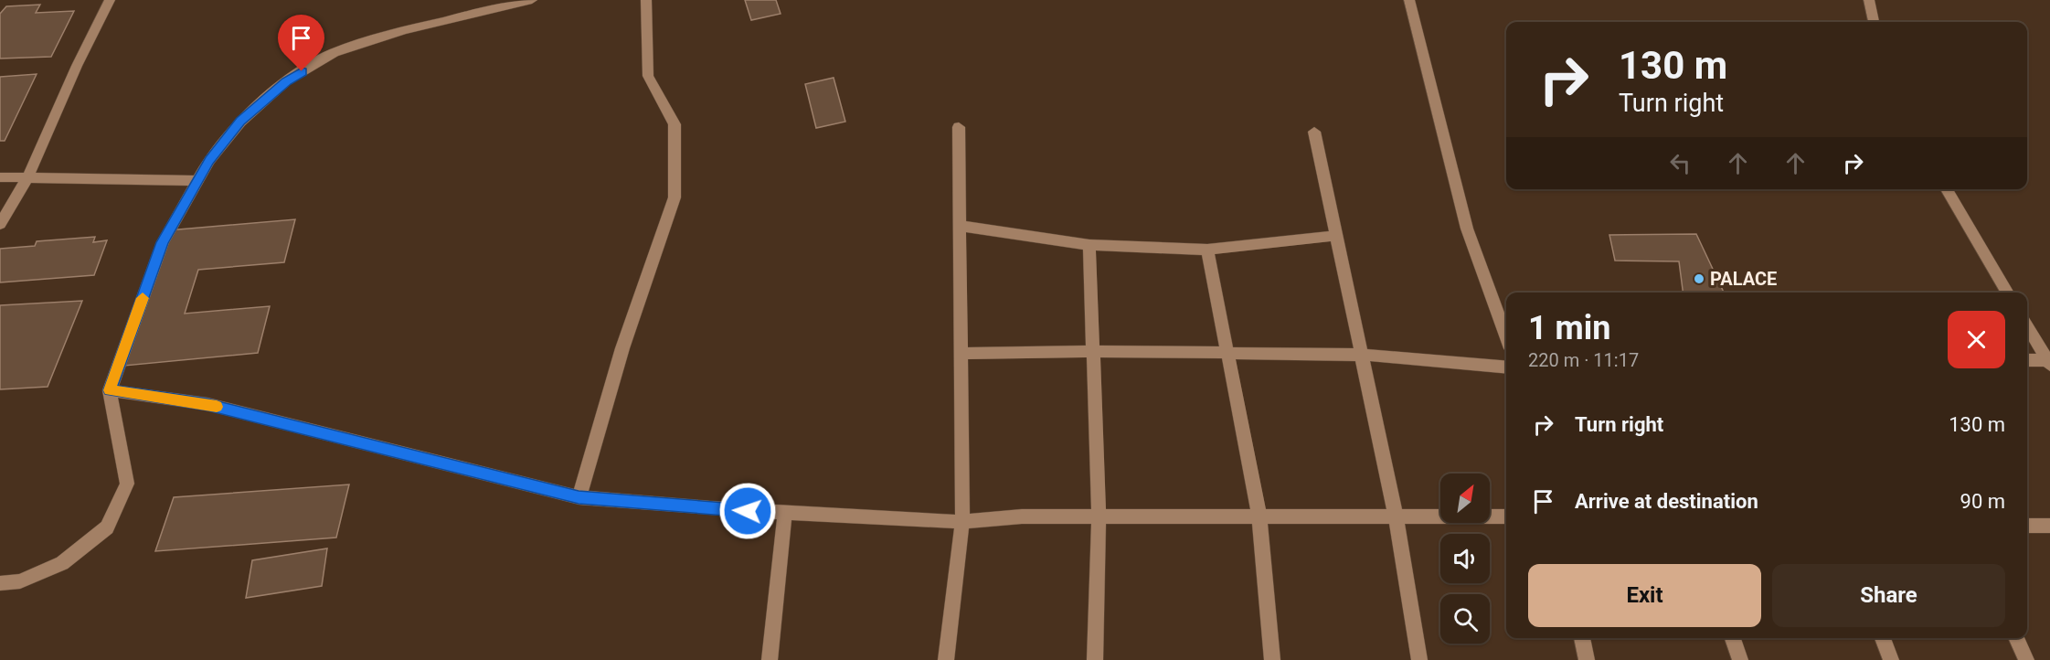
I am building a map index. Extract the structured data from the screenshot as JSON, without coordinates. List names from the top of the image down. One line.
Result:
{"places":["PALACE"],"north":"top right","page":{"turn":["130 m","Turn right"],"heading":["1 min","220 m · 11:17"],"list":[{"name":"Turn right","value":"130 m"},{"name":"Arrive at destination","value":"90 m"}],"buttons":["Exit","Share"]}}
